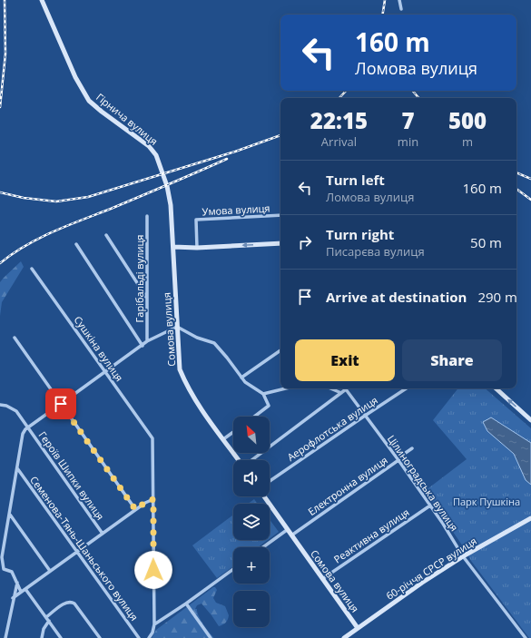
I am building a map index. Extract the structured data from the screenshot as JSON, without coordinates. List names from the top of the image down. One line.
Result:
{"streets":{"main road":["Гірнича вулиця","Сомова вулиця","60-річчя СРСР вулиця"],"street":["Умова вулиця","Гарібальді вулиця","Сушкіна вулиця","Аерофлотська вулиця","Героїв Шипки вулиця","Цілиноградська вулиця","Електронна вулиця","Реактивна вулиця","Семенова-Тянь-Шаньського вулиця"]},"crossings":[["Гірнича вулиця","Сомова вулиця"],["Сомова вулиця","Електронна вулиця"],["Сомова вулиця","Реактивна вулиця"],["Сомова вулиця","60-річчя СРСР вулиця"],["Аерофлотська вулиця","Цілиноградська вулиця"],["Цілиноградська вулиця","Електронна вулиця"],["Цілиноградська вулиця","Реактивна вулиця"],["Цілиноградська вулиця","60-річчя СРСР вулиця"]],"parks":["Парк Пушкіна"],"north":"top left","page":{"turn":["160 m","Ломова вулиця"],"eta":["22:15","Arrival","7","min","500","m"],"list":[{"name":"Turn left","note":"Ломова вулиця","value":"160 m"},{"name":"Turn right","note":"Писарєва вулиця","value":"50 m"},{"name":"Arrive at destination","value":"290 m"}],"buttons":["Exit","Share"],"map_buttons":["+","−"]}}
